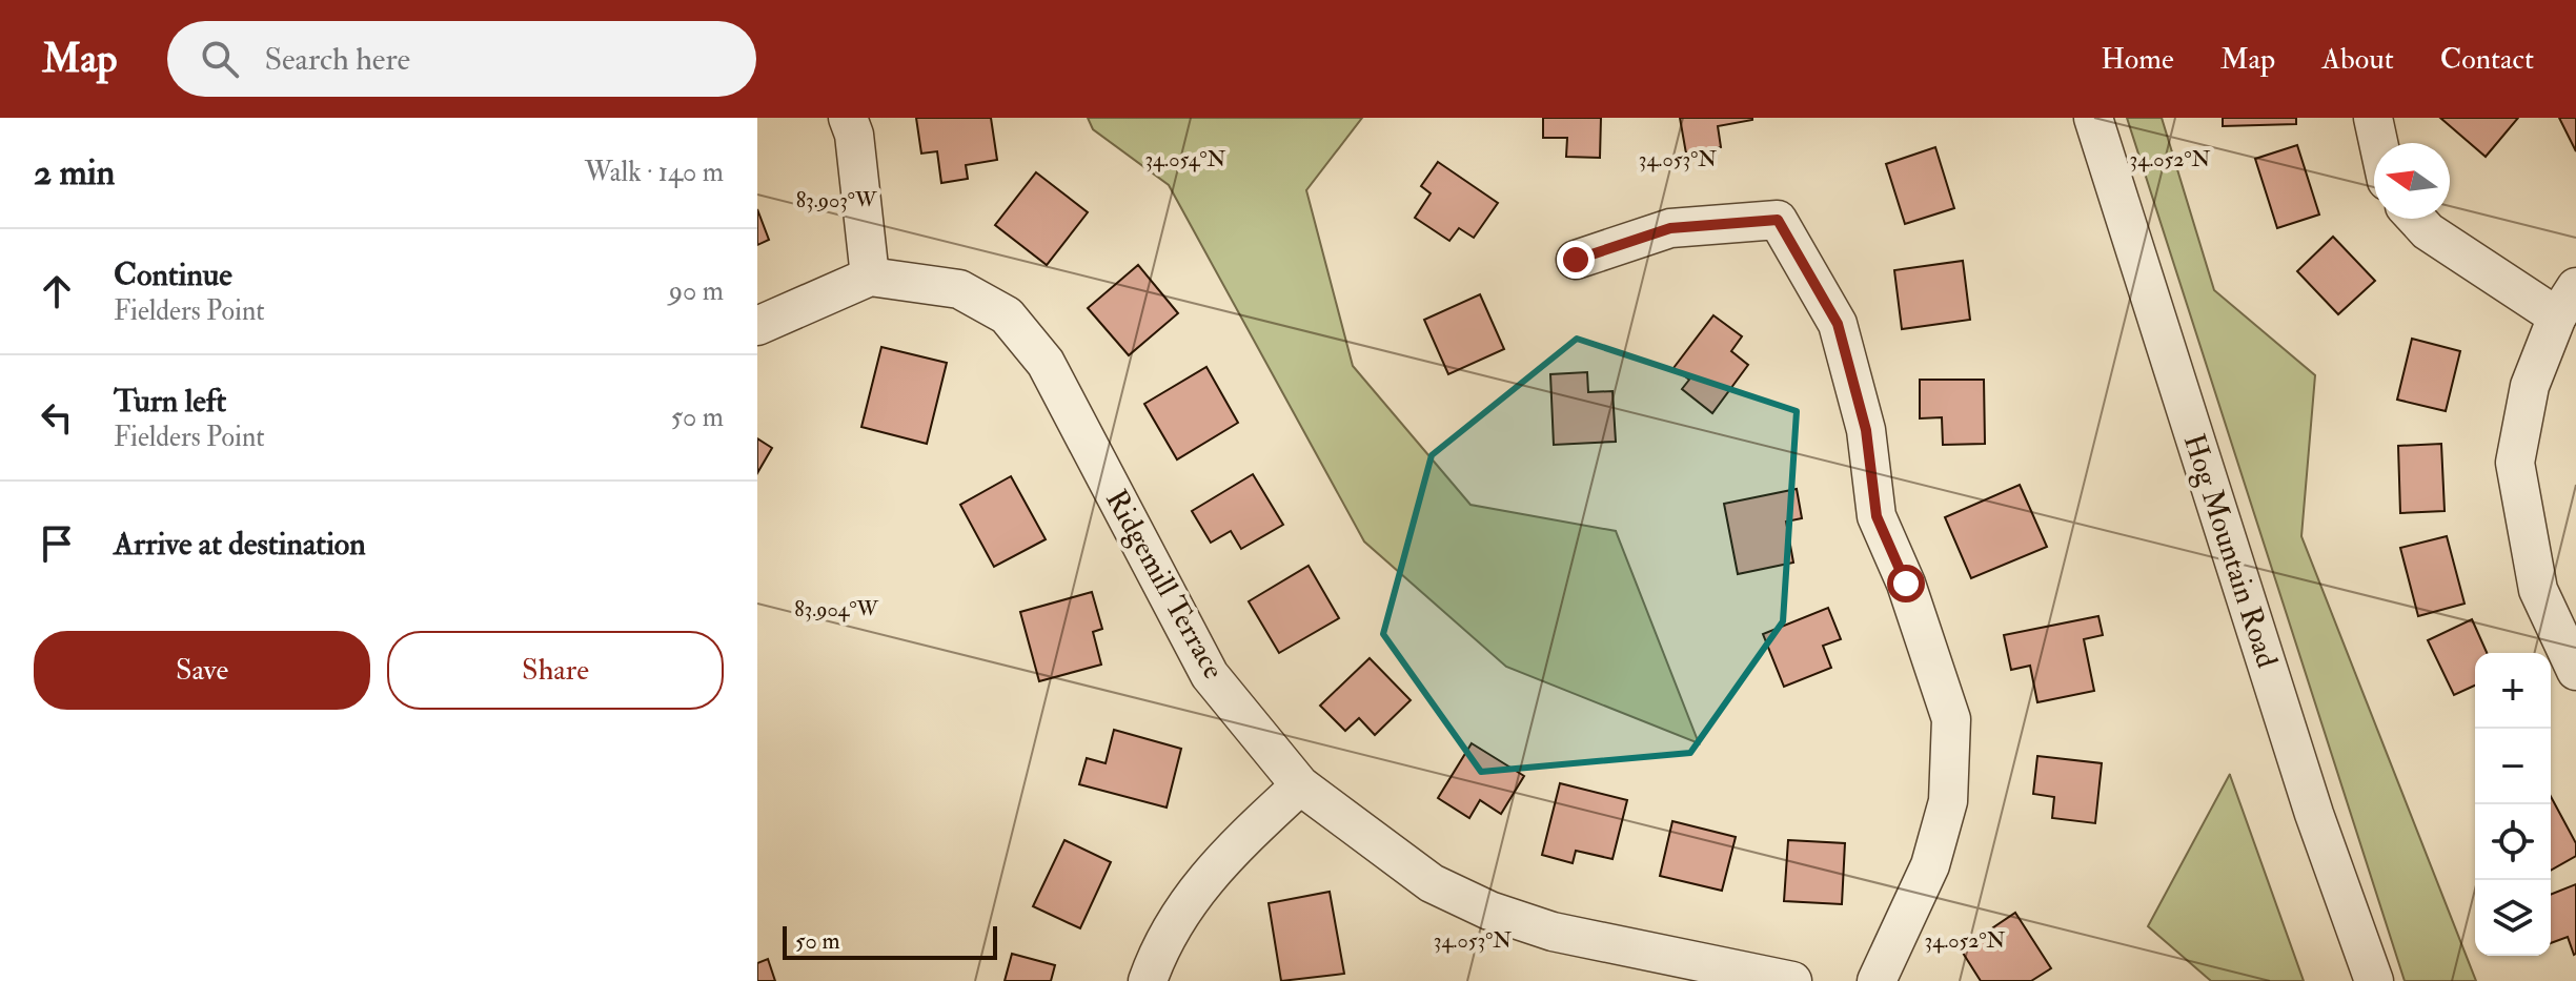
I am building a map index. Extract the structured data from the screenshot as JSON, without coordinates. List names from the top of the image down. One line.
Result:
{"streets":{"street":["Hog Mountain Road","Ridgemill Terrace"]},"scale_bar":"50 m","north":"left","page":{"header":"Map","search":"Search here","nav":["Home","Map","About","Contact"],"heading":["2 min","Walk · 140 m"],"list":[["Continue","Fielders Point","90 m"],["Turn left","Fielders Point","50 m"],"Arrive at destination"],"buttons":["Save","Share"],"map_buttons":["+","−"],"scale":"50 m"},"coordinates":["34.054°N","34.053°N","34.052°N","83.903°W","83.904°W"]}
